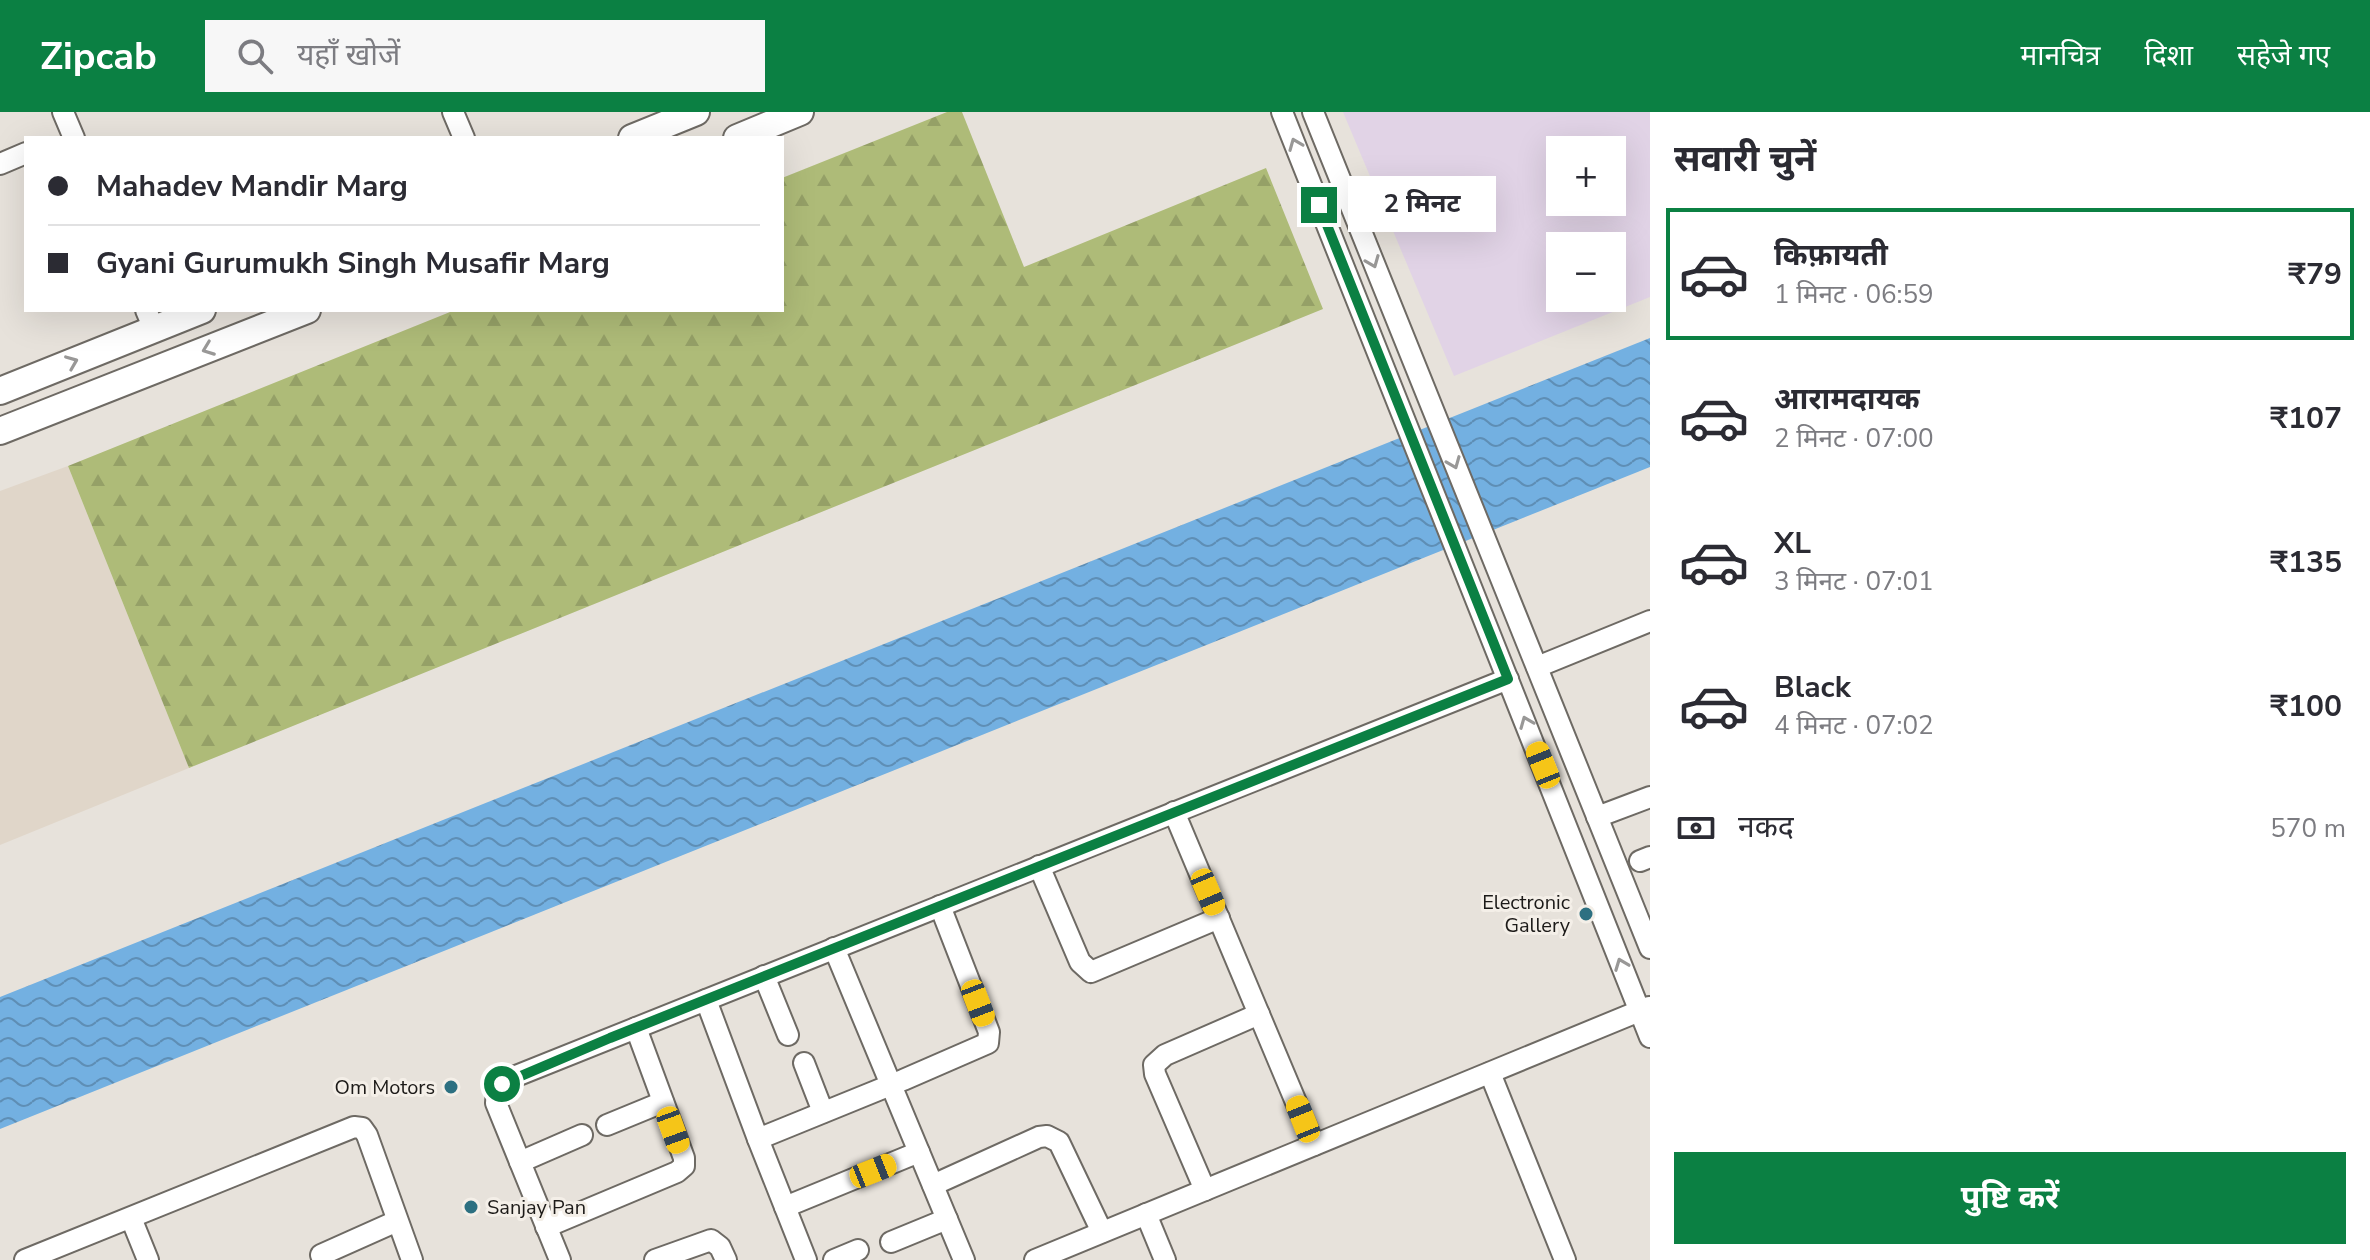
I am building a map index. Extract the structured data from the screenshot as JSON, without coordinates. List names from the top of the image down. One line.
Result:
{"places":["Electronic Gallery","Om Motors","Sanjay Pan"],"page":{"header":"Zipcab","search":"यहाँ खोजें","nav":["मानचित्र","दिशा","सहेजे गए"],"heading":"सवारी चुनें","map_buttons":["+","−"],"banner":["Mahadev Mandir Marg","Gyani Gurumukh Singh Musafir Marg"],"bubble":"2 मिनट","list":[{"name":"किफ़ायती","note":"1 मिनट · 06:59","value":"₹79"},{"name":"आरामदायक","note":"2 मिनट · 07:00","value":"₹107"},{"name":"XL","note":"3 मिनट · 07:01","value":"₹135"},{"name":"Black","note":"4 मिनट · 07:02","value":"₹100"}],"pay":["नकद","570 m"],"buttons":"पुष्टि करें"}}
